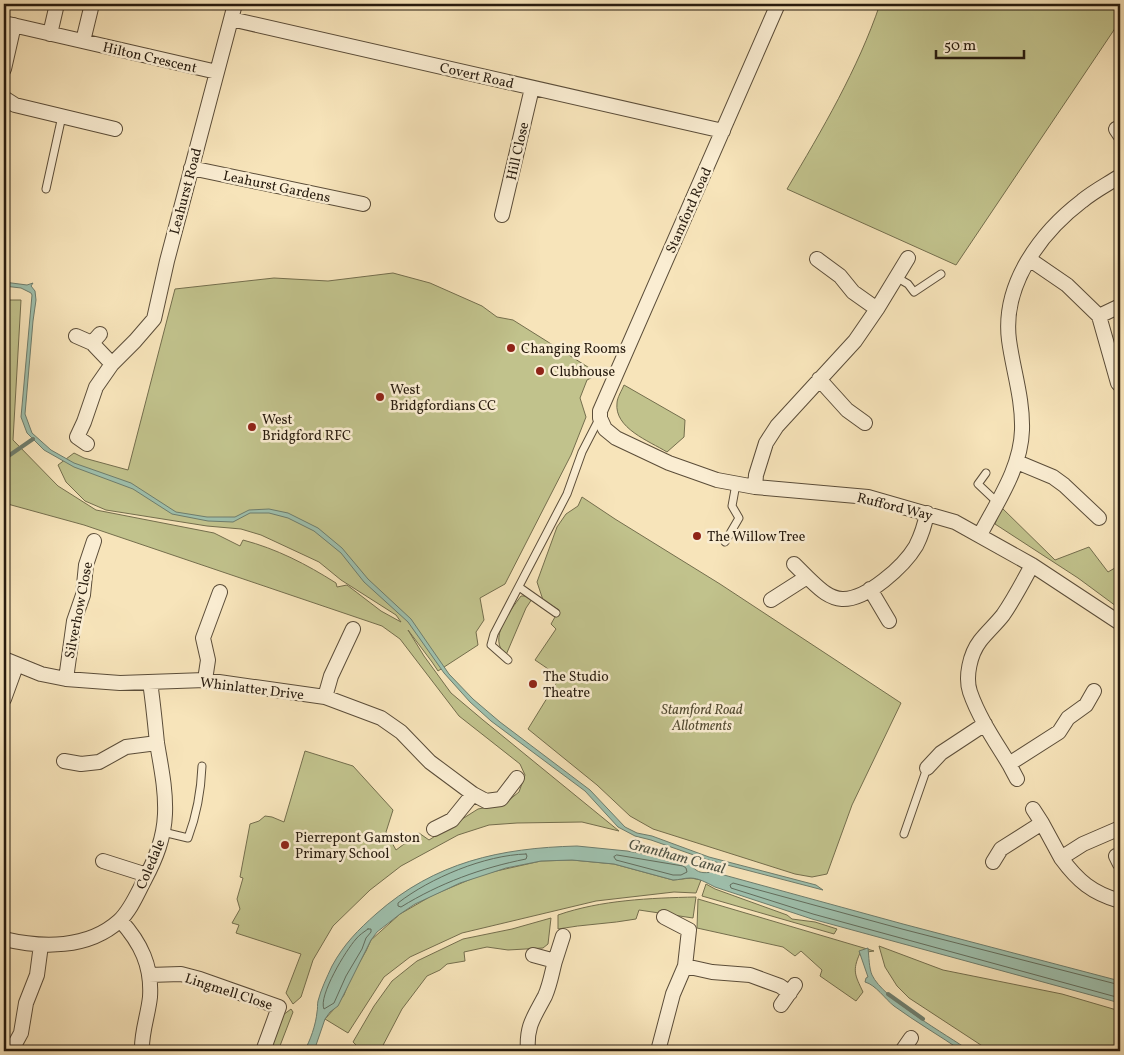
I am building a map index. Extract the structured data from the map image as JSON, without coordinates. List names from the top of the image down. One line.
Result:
{"streets":{"street":["Hilton Crescent","Covert Road","Hill Close","Leahurst Gardens","Leahurst Road","Stamford Road","Rufford Way","Silverhow Close","Whinlatter Drive","Coledale","Lingmell Close"]},"crossings":[["Hilton Crescent","Leahurst Road"],["Covert Road","Hill Close"],["Covert Road","Leahurst Road"],["Covert Road","Stamford Road"],["Leahurst Gardens","Leahurst Road"],["Stamford Road","Rufford Way"],["Silverhow Close","Whinlatter Drive"],["Whinlatter Drive","Coledale"]],"water":["Grantham Canal"],"parks":["Stamford Road Allotments"],"places":["Changing Rooms","Clubhouse","West Bridgfordians CC","West Bridgford RFC","The Willow Tree","The Studio Theatre","Pierrepont Gamston Primary School"],"scale_bar":"50 m"}
